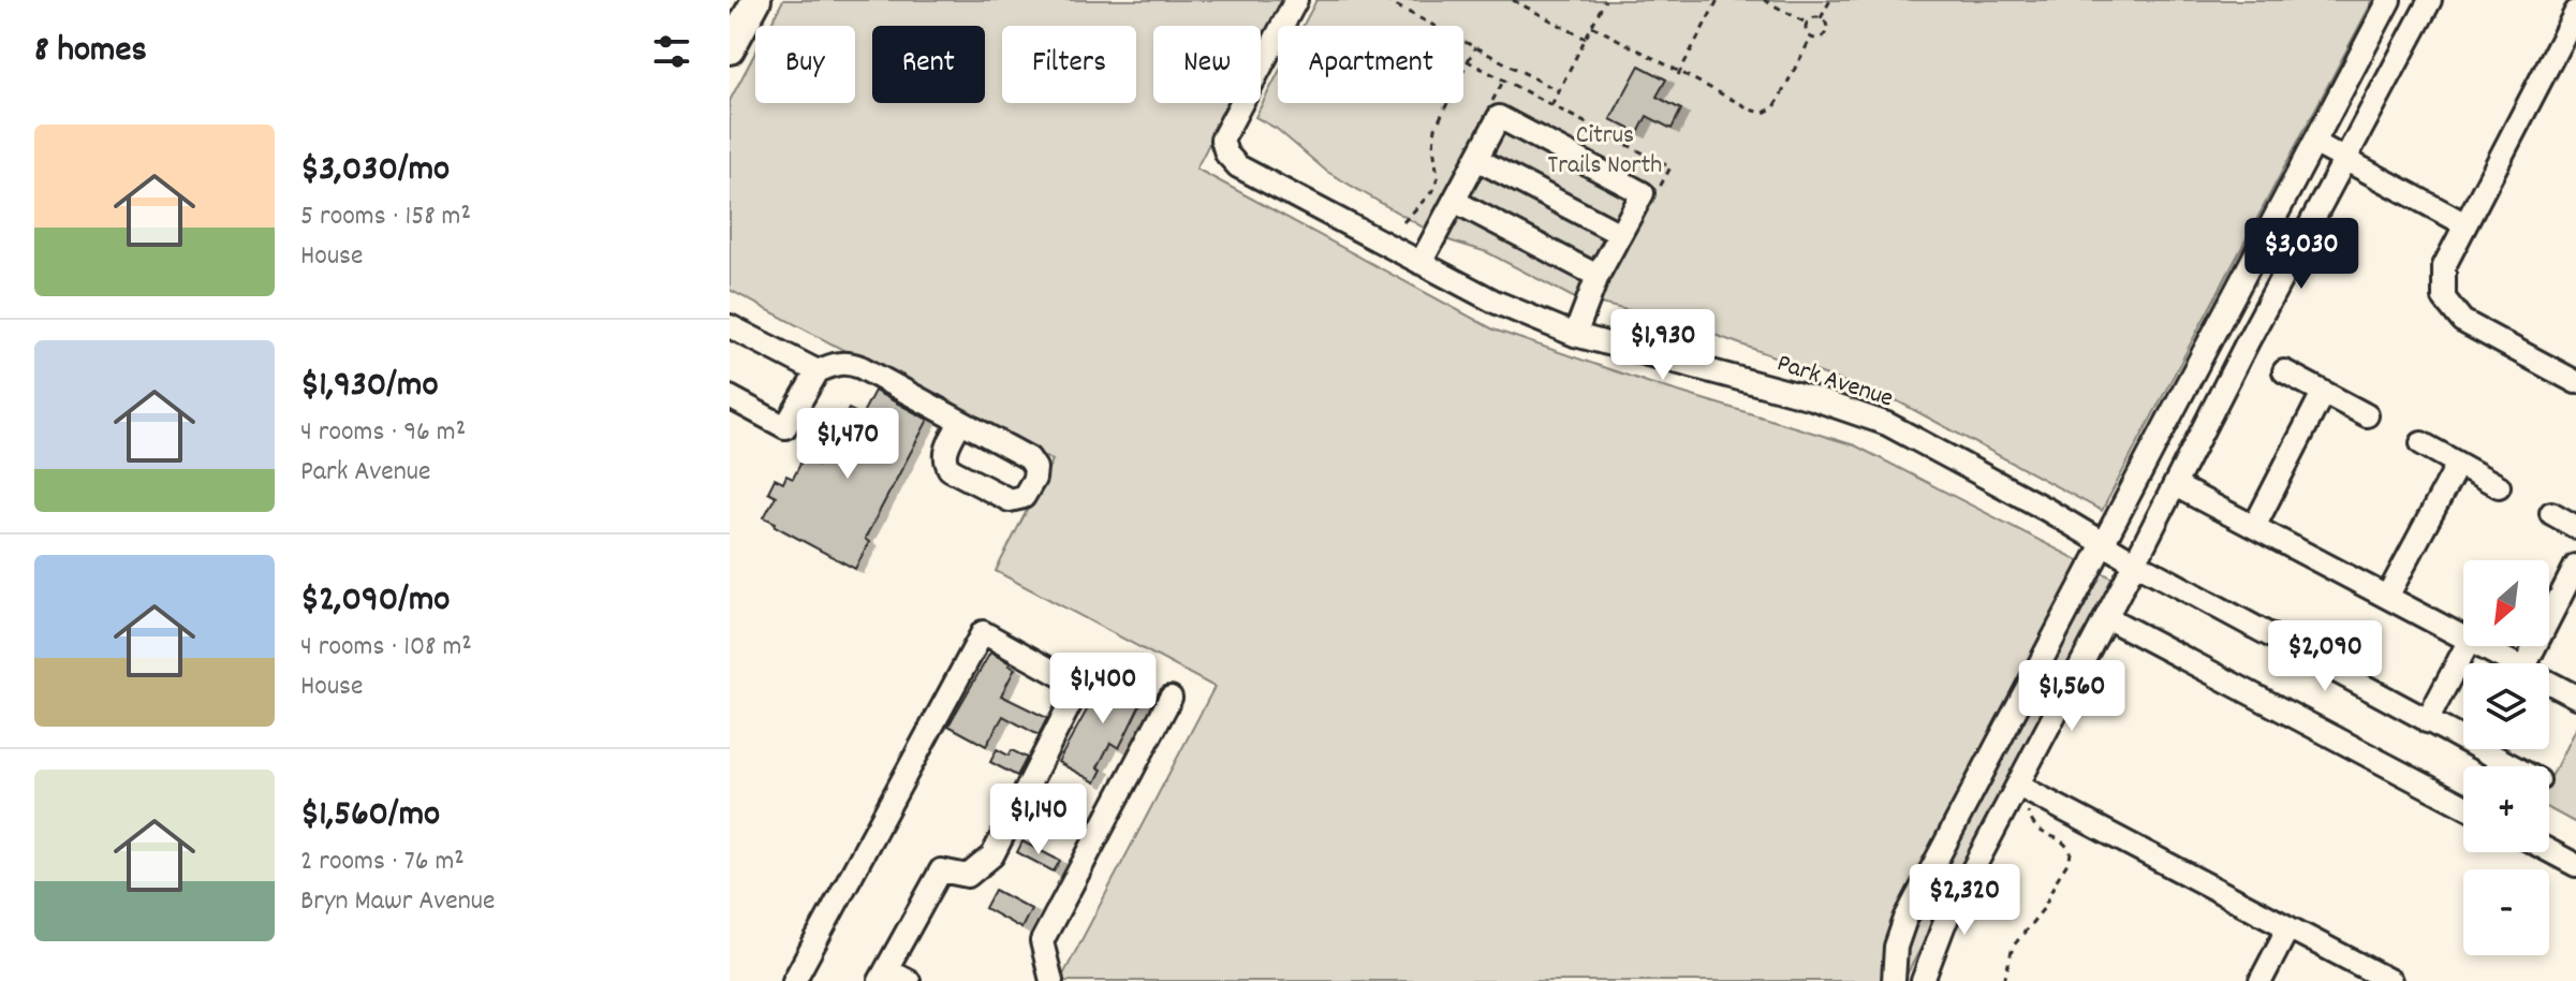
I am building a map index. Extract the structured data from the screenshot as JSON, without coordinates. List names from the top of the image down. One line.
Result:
{"streets":{"street":["Park Avenue"]},"parks":["Citrus Trails North"],"north":"bottom left","page":{"heading":"8 homes","chip":["Buy","Rent","Filters","New","Apartment"],"list":[{"name":"$3,030/mo","note":"5 rooms · 158 m² · House"},{"name":"$1,930/mo","note":"4 rooms · 96 m² · Park Avenue"},{"name":"$2,090/mo","note":"4 rooms · 108 m² · House"},{"name":"$1,560/mo","note":"2 rooms · 76 m² · Bryn Mawr Avenue"}],"price":["$3,030","$1,930","$1,470","$2,090","$1,400","$1,560","$1,140","$2,320"],"map_buttons":["+","−"]}}
